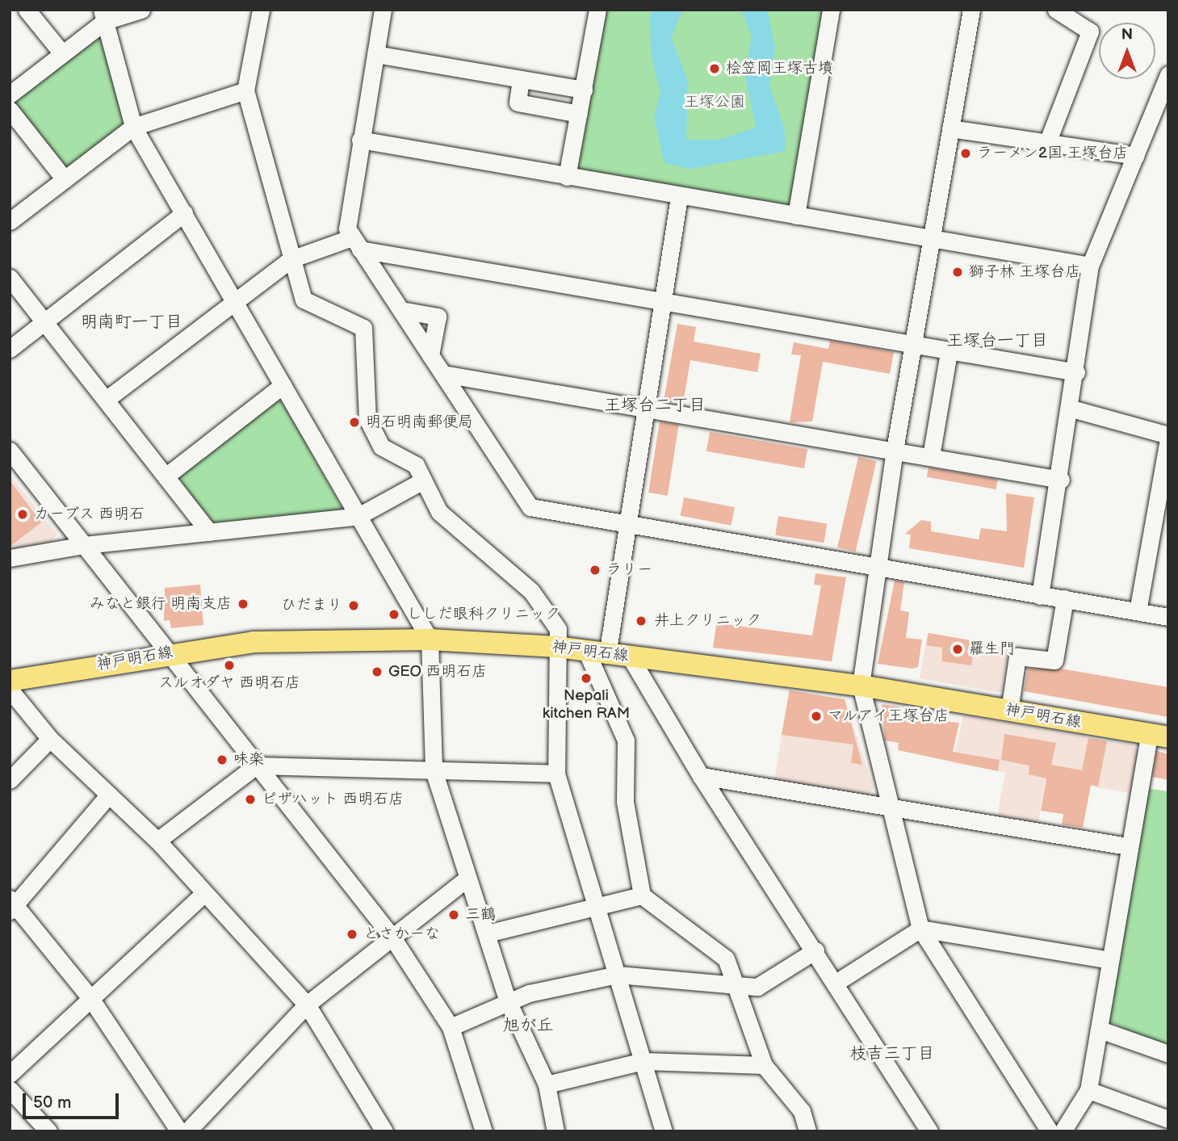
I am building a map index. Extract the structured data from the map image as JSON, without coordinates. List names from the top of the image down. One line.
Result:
{"streets":{"main road":["神戸明石線"]},"districts":["明南町一丁目","王塚台一丁目","王塚台二丁目","旭が丘","枝吉三丁目"],"parks":["王塚公園"],"places":["桧笠岡王塚古墳","ラーメン2国 王塚台店","獅子林 王塚台店","明石明南郵便局","カーブス 西明石","ラリー","みなと銀行 明南支店","ひだまり","ししだ眼科クリニック","井上クリニック","羅生門","スルオダヤ 西明石店","GEO 西明石店","Nepali kitchen RAM","マルアイ王塚台店","味楽","ピザハット 西明石店","三鶴","とさかーな"],"scale_bar":"50 m","north":"top"}
